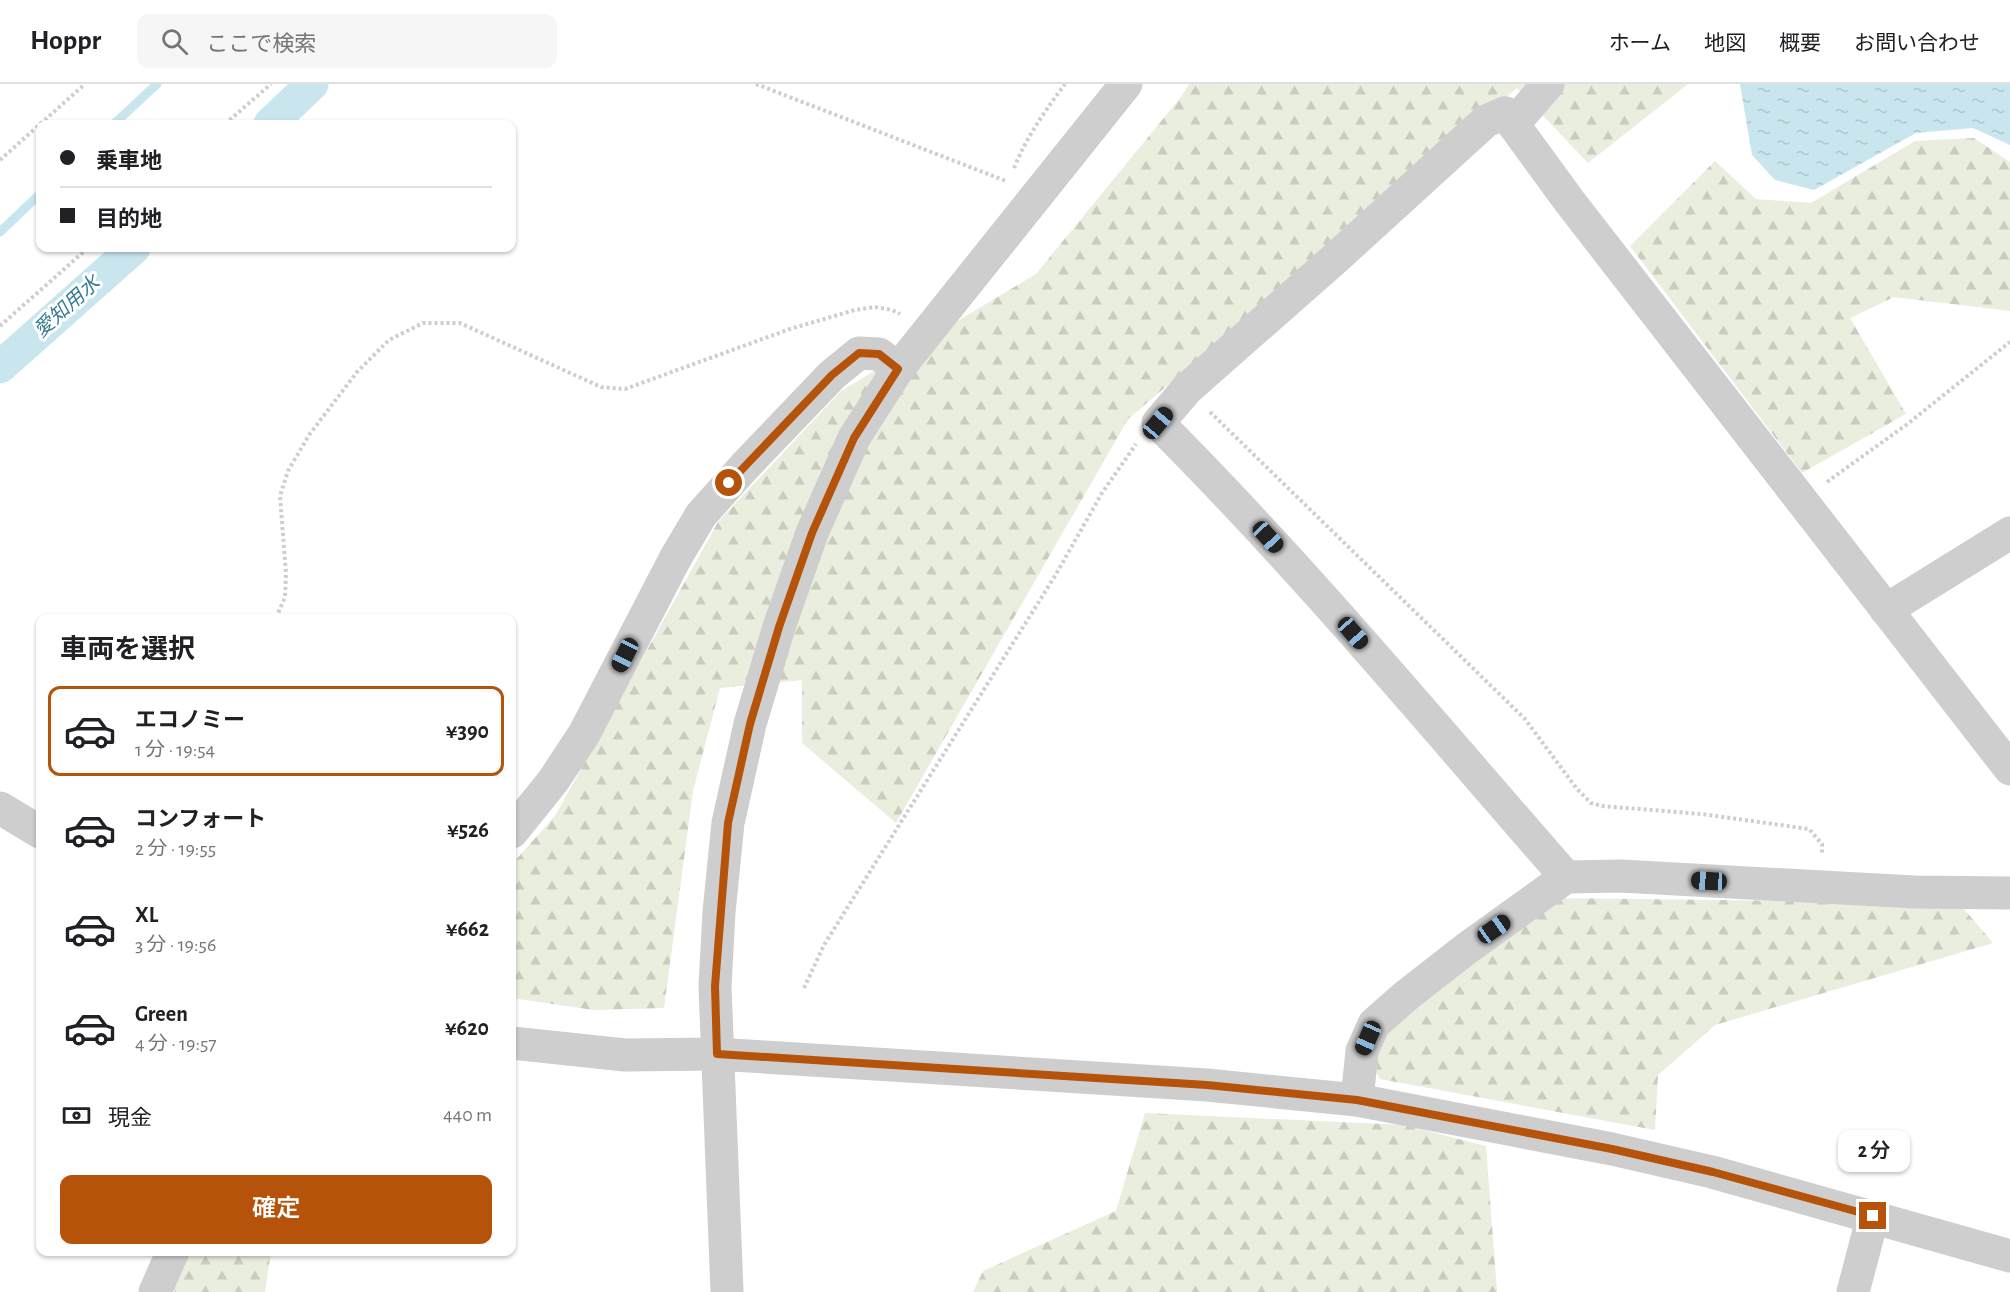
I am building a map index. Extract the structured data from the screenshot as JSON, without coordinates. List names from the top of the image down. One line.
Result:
{"water":["愛知用水"],"page":{"header":"Hoppr","search":"ここで検索","nav":["ホーム","地図","概要","お問い合わせ"],"banner":["乗車地","目的地"],"heading":"車両を選択","list":[{"name":"エコノミー","note":"1 分 · 19:54","value":"¥390"},{"name":"コンフォート","note":"2 分 · 19:55","value":"¥526"},{"name":"XL","note":"3 分 · 19:56","value":"¥662"},{"name":"Green","note":"4 分 · 19:57","value":"¥620"}],"pay":["現金","440 m"],"bubble":"2 分","buttons":"確定"}}
